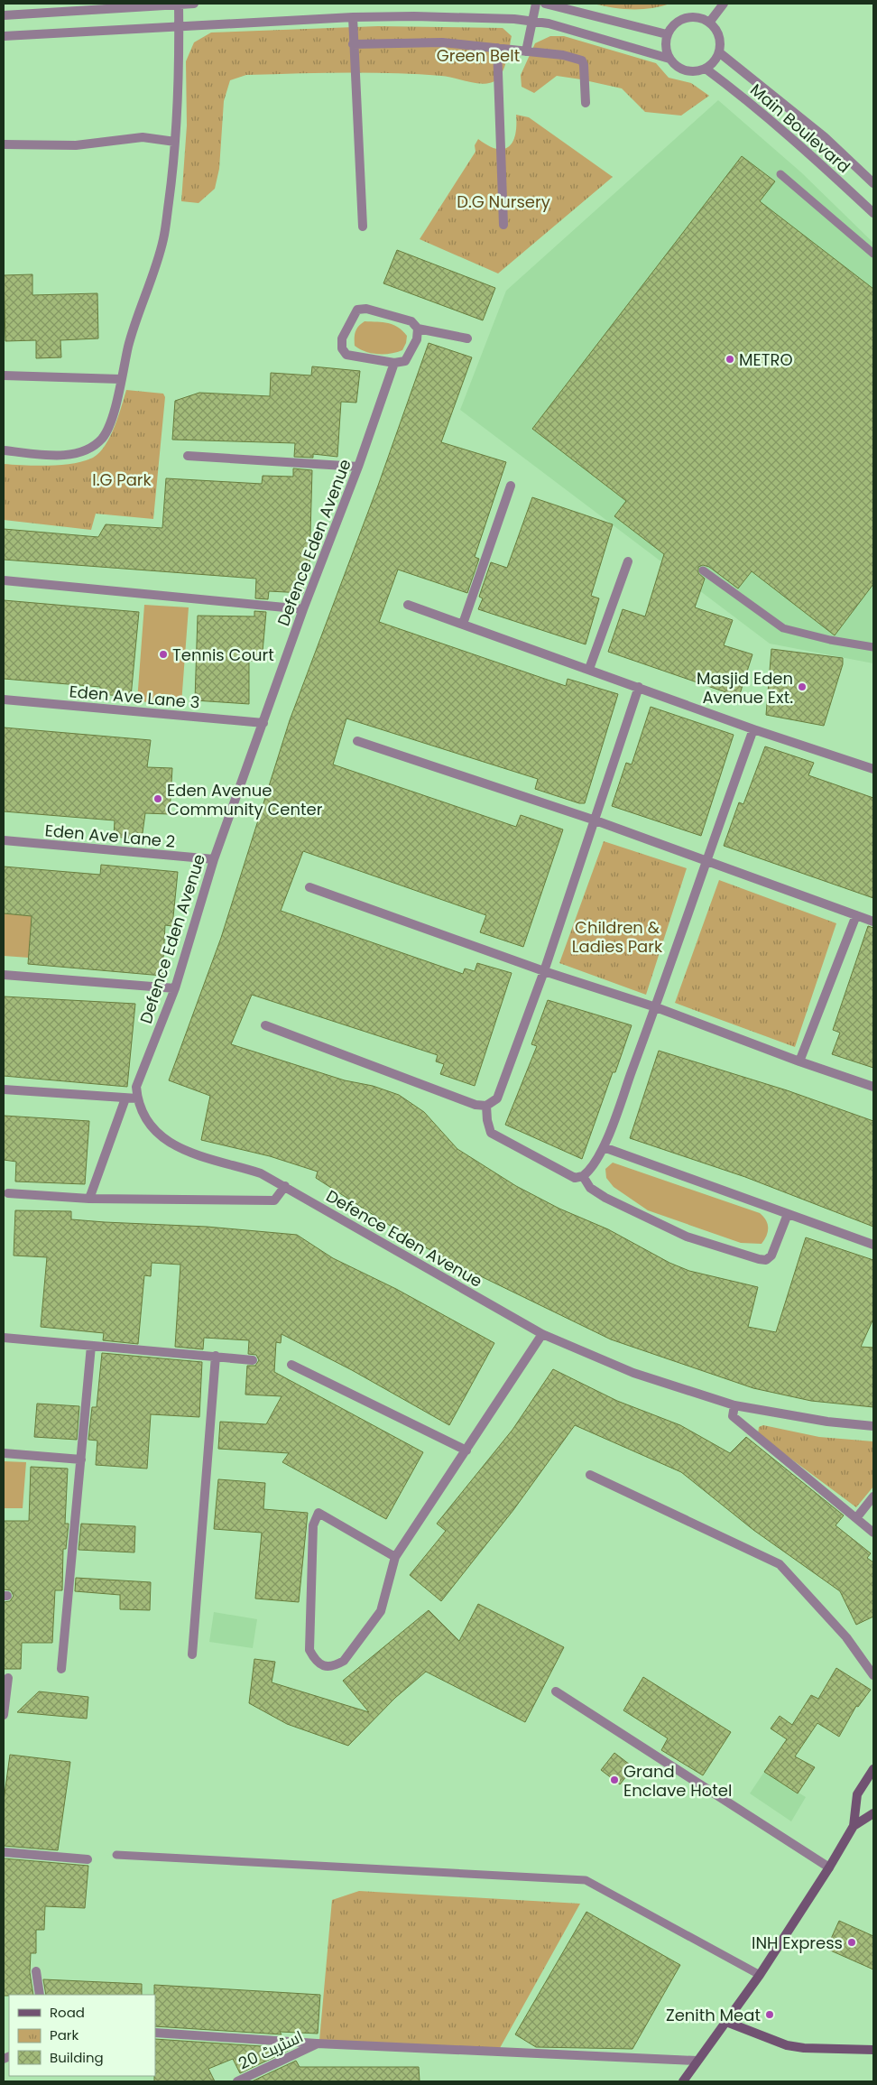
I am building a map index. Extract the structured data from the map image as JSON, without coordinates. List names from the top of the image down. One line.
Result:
{"streets":{"street":["Main Boulevard","Defence Eden Avenue","Eden Ave Lane 3","Eden Ave Lane 2","اسٹریٹ 20"]},"crossings":[["Defence Eden Avenue","Eden Ave Lane 3"],["Defence Eden Avenue","Eden Ave Lane 2"]],"parks":["Green Belt","D.G Nursery","I.G Park","Children & Ladies Park"],"places":["METRO","Tennis Court","Masjid Eden Avenue Ext.","Eden Avenue Community Center","Grand Enclave Hotel","INH Express","Zenith Meat"],"legend":["Road","Park","Building"]}
